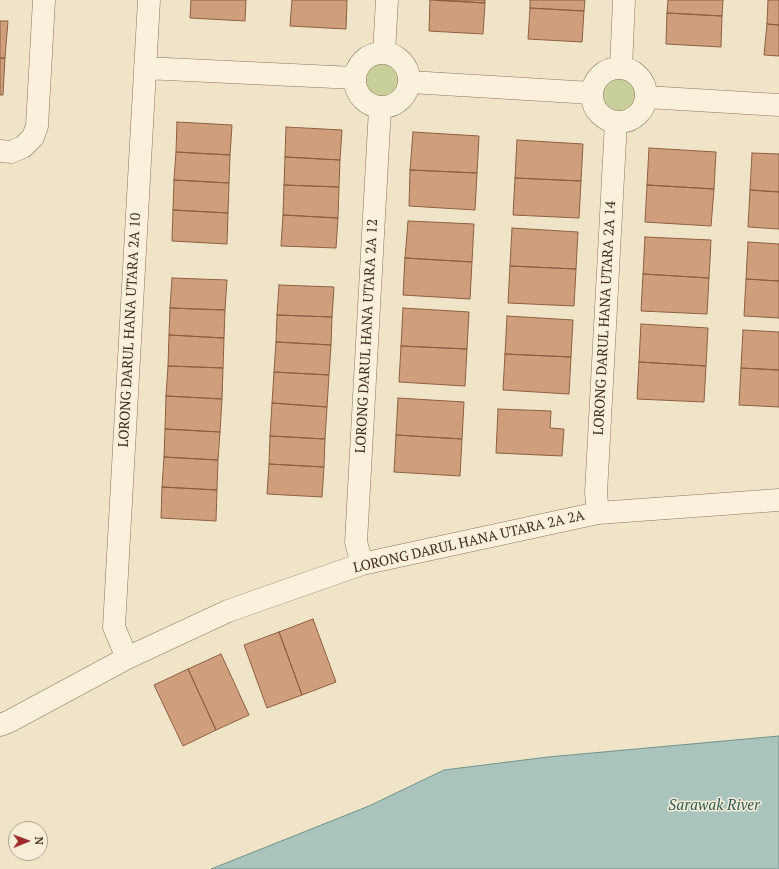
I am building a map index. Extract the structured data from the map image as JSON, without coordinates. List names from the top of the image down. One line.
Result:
{"streets":{"street":["LORONG DARUL HANA UTARA 2A 14","LORONG DARUL HANA UTARA 2A 10","LORONG DARUL HANA UTARA 2A 12","LORONG DARUL HANA UTARA 2A 2A"]},"crossings":[["LORONG DARUL HANA UTARA 2A 14","LORONG DARUL HANA UTARA 2A 2A"],["LORONG DARUL HANA UTARA 2A 10","LORONG DARUL HANA UTARA 2A 2A"],["LORONG DARUL HANA UTARA 2A 12","LORONG DARUL HANA UTARA 2A 2A"]],"water":["Sarawak River"],"north":"right"}
